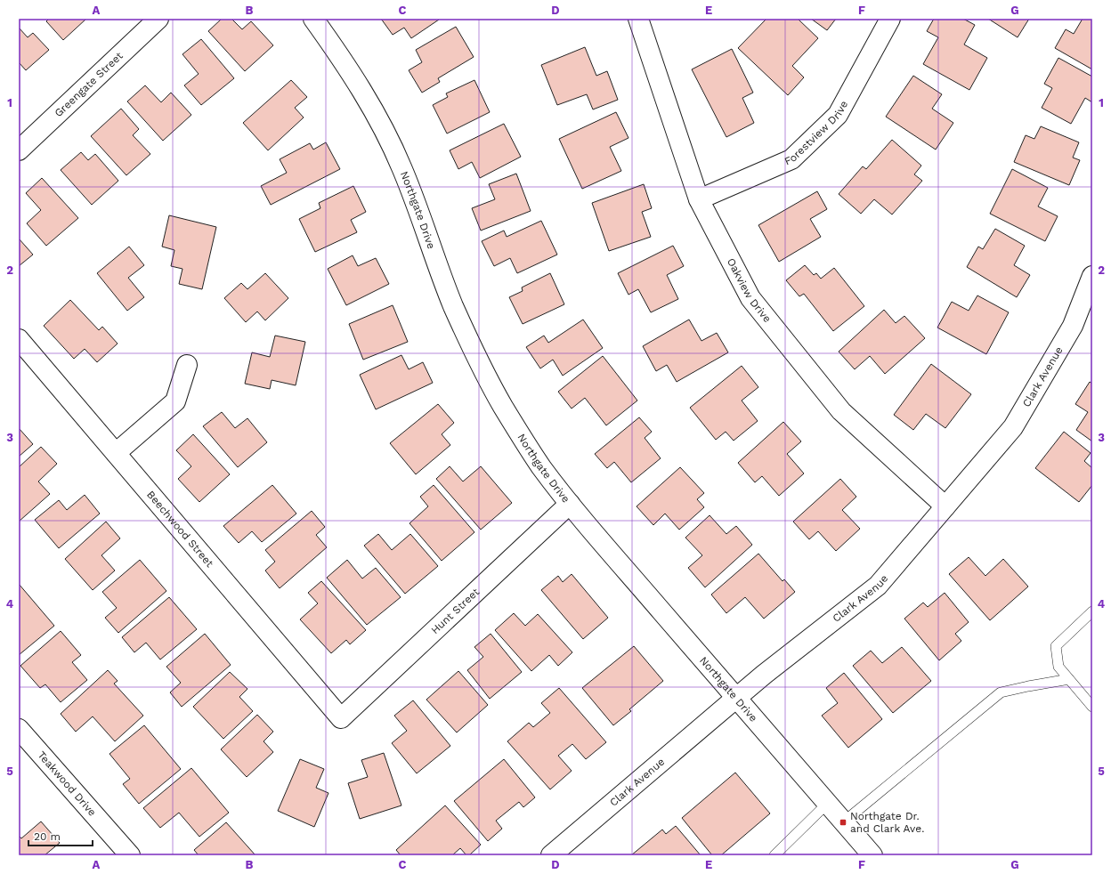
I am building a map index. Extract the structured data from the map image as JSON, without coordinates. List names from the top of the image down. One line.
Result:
{"streets":{"street":["Greengate Street","Forestview Drive","Northgate Drive","Oakview Drive","Clark Avenue","Beechwood Street","Hunt Street","Teakwood Drive"]},"crossings":[["Forestview Drive","Oakview Drive"],["Northgate Drive","Clark Avenue"],["Northgate Drive","Hunt Street"],["Oakview Drive","Clark Avenue"],["Beechwood Street","Hunt Street"]],"places":{"transit":["Northgate Dr. and Clark Ave."]},"scale_bar":"20 m","grid":{"columns":["A","B","C","D","E","F","G"],"rows":["1","2","3","4","5"]}}
